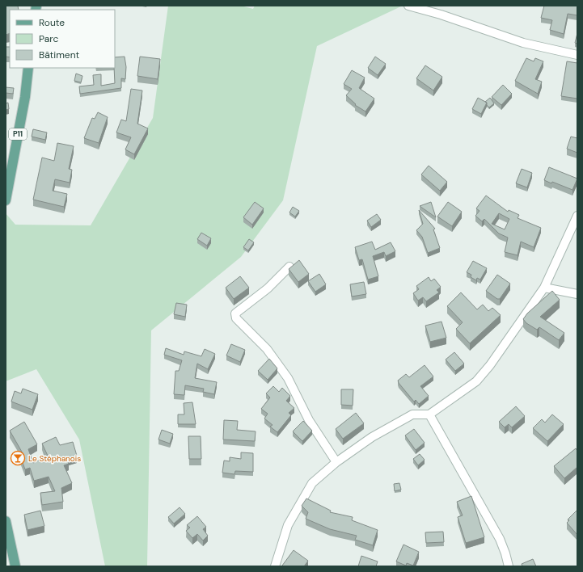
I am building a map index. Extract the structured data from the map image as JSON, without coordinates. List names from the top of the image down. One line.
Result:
{"streets":{"main road":["P11"]},"places":{"bar":["Le Stéphanois"]},"legend":["Route","Parc","Bâtiment"]}
